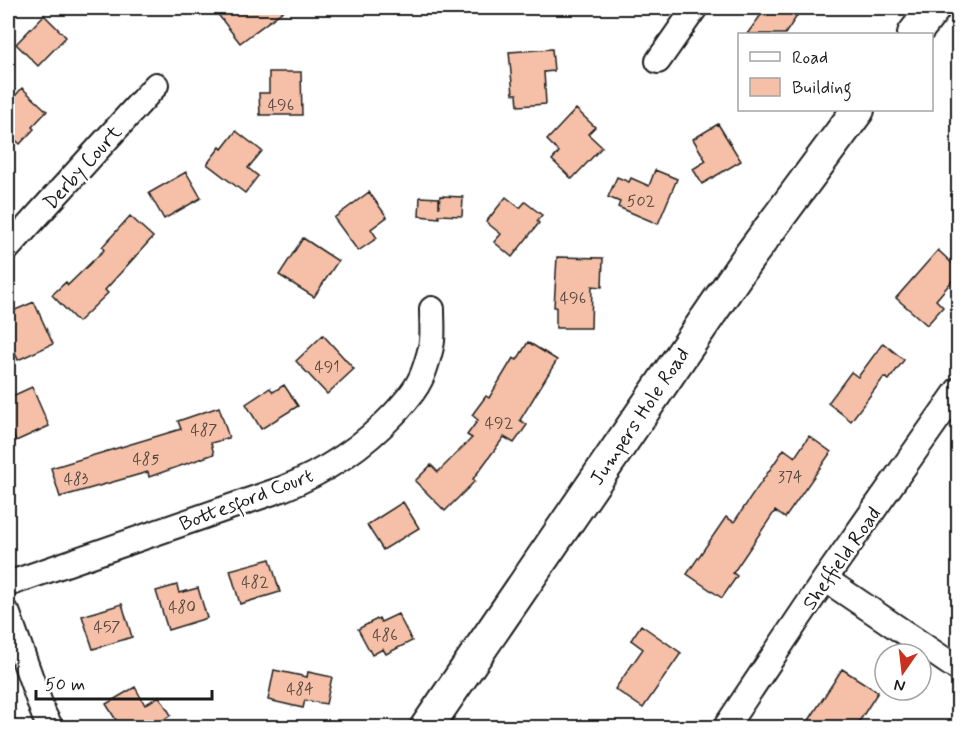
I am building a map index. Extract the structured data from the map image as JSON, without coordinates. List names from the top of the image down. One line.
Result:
{"streets":{"main road":["Jumpers Hole Road"],"street":["Derby Court","Bottesford Court","Sheffield Road"]},"house_numbers":["496","502","496","491","492","487","485","374","483","482","480","457","486","484"],"legend":["Road","Building"],"scale_bar":"50 m","north":"bottom"}
